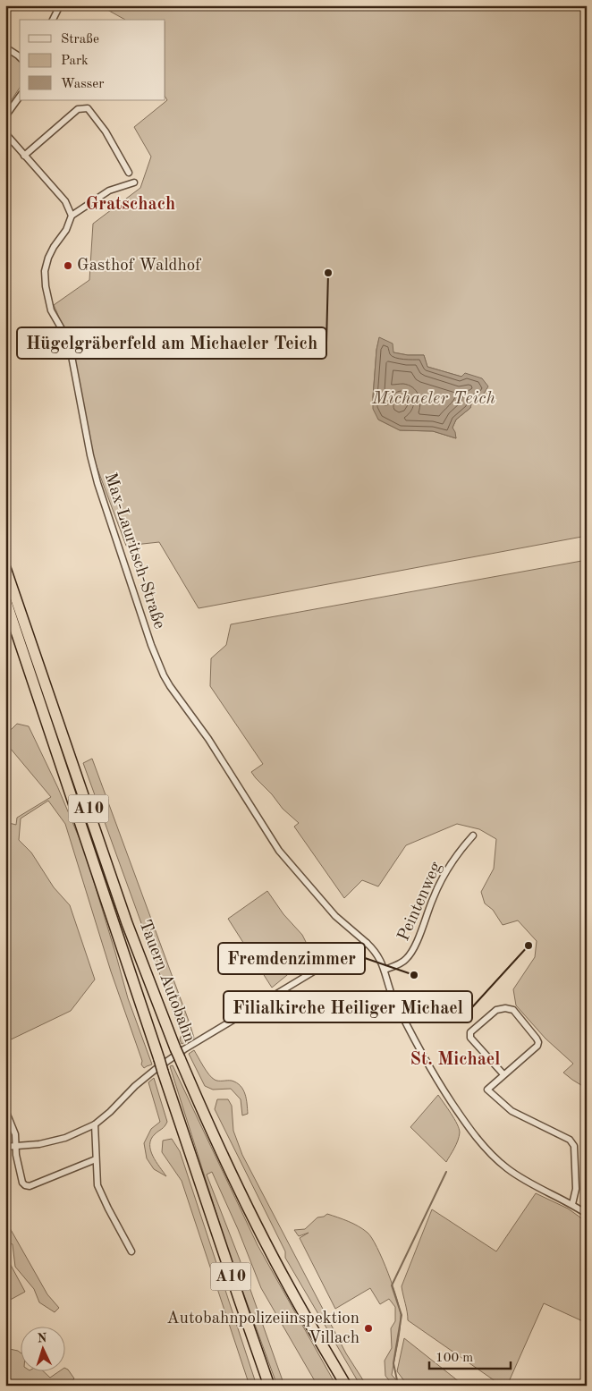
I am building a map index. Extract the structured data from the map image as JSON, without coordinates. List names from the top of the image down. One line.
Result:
{"streets":{"highway":["A10","Tauern Autobahn"],"street":["Max-Lauritsch-Straße","Peintenweg"]},"crossings":[["Max-Lauritsch-Straße","Peintenweg"]],"districts":["Gratschach","St. Michael"],"water":["Michaeler Teich"],"places":["Gasthof Waldhof","Hügelgräberfeld am Michaeler Teich","Filialkirche Heiliger Michael","Fremdenzimmer","Autobahnpolizeiinspektion Villach"],"legend":["Straße","Park","Wasser"],"scale_bar":"100 m","north":"top"}
